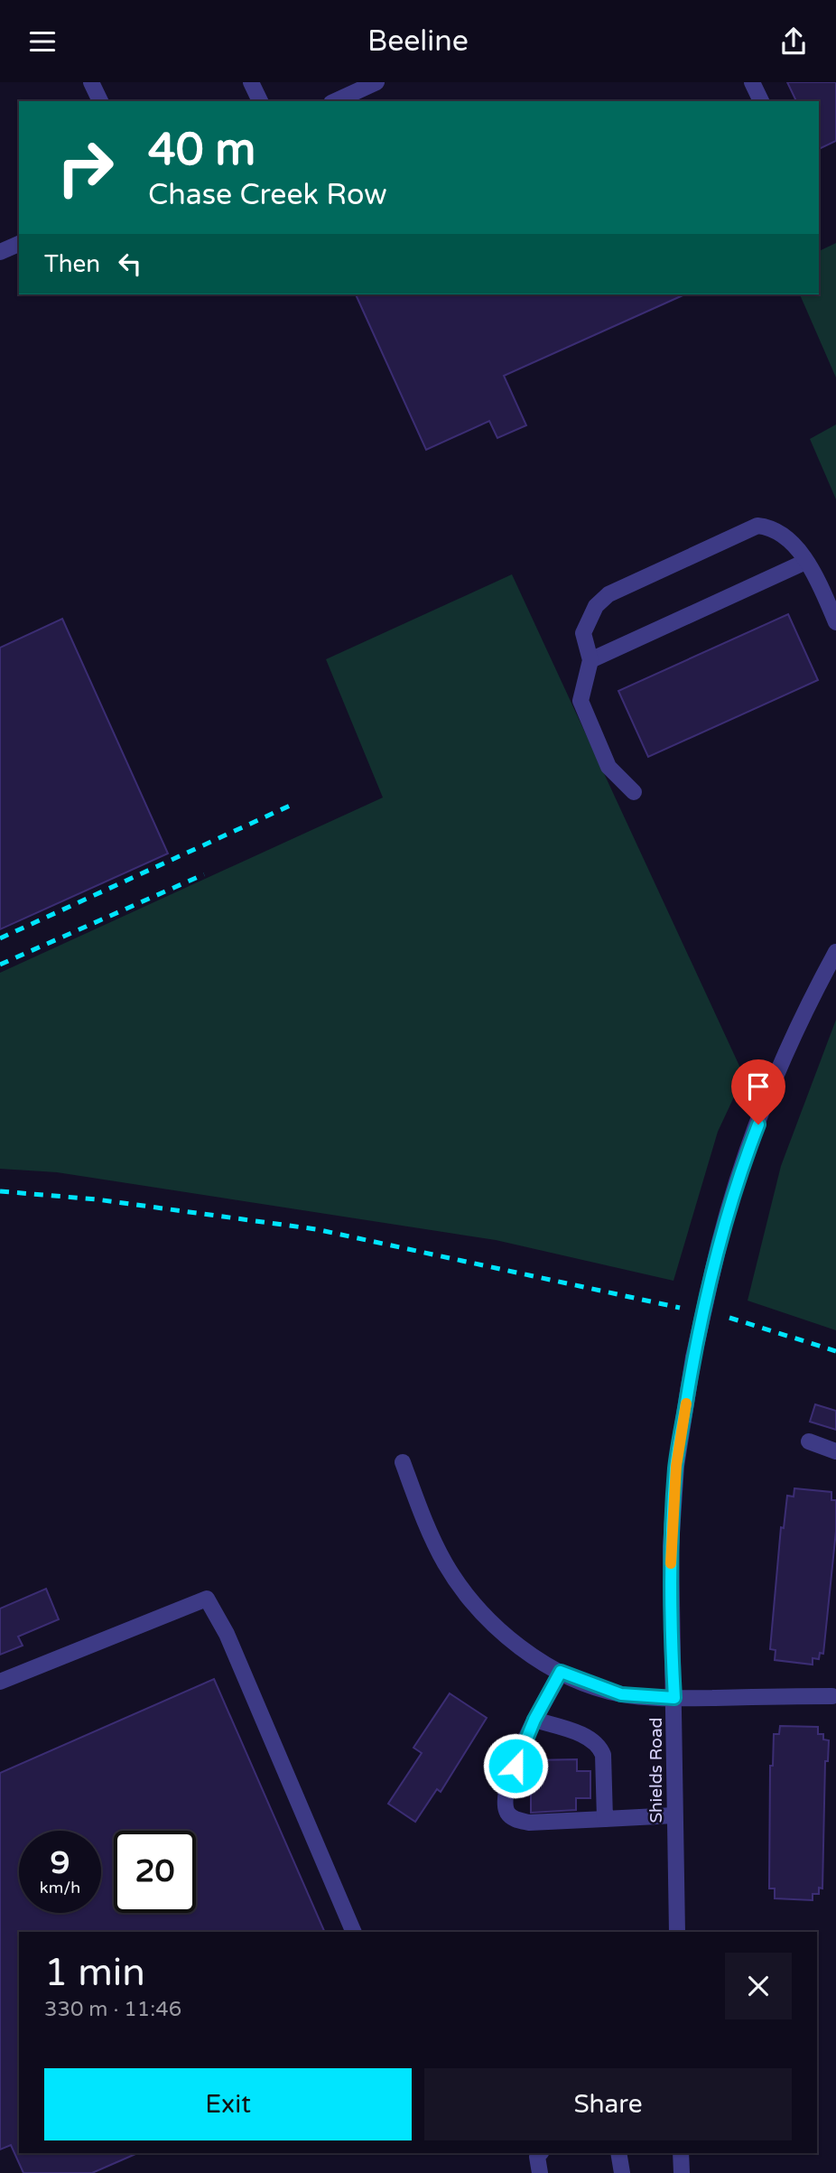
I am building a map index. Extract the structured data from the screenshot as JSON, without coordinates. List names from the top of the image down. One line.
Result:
{"streets":{"street":["Shields Road"]},"page":{"header":"Beeline","turn":["40 m","Chase Creek Row"],"then":"Then","speed":"9 km/h","limit":"20","heading":["1 min","330 m · 11:46"],"buttons":["Exit","Share"]}}
